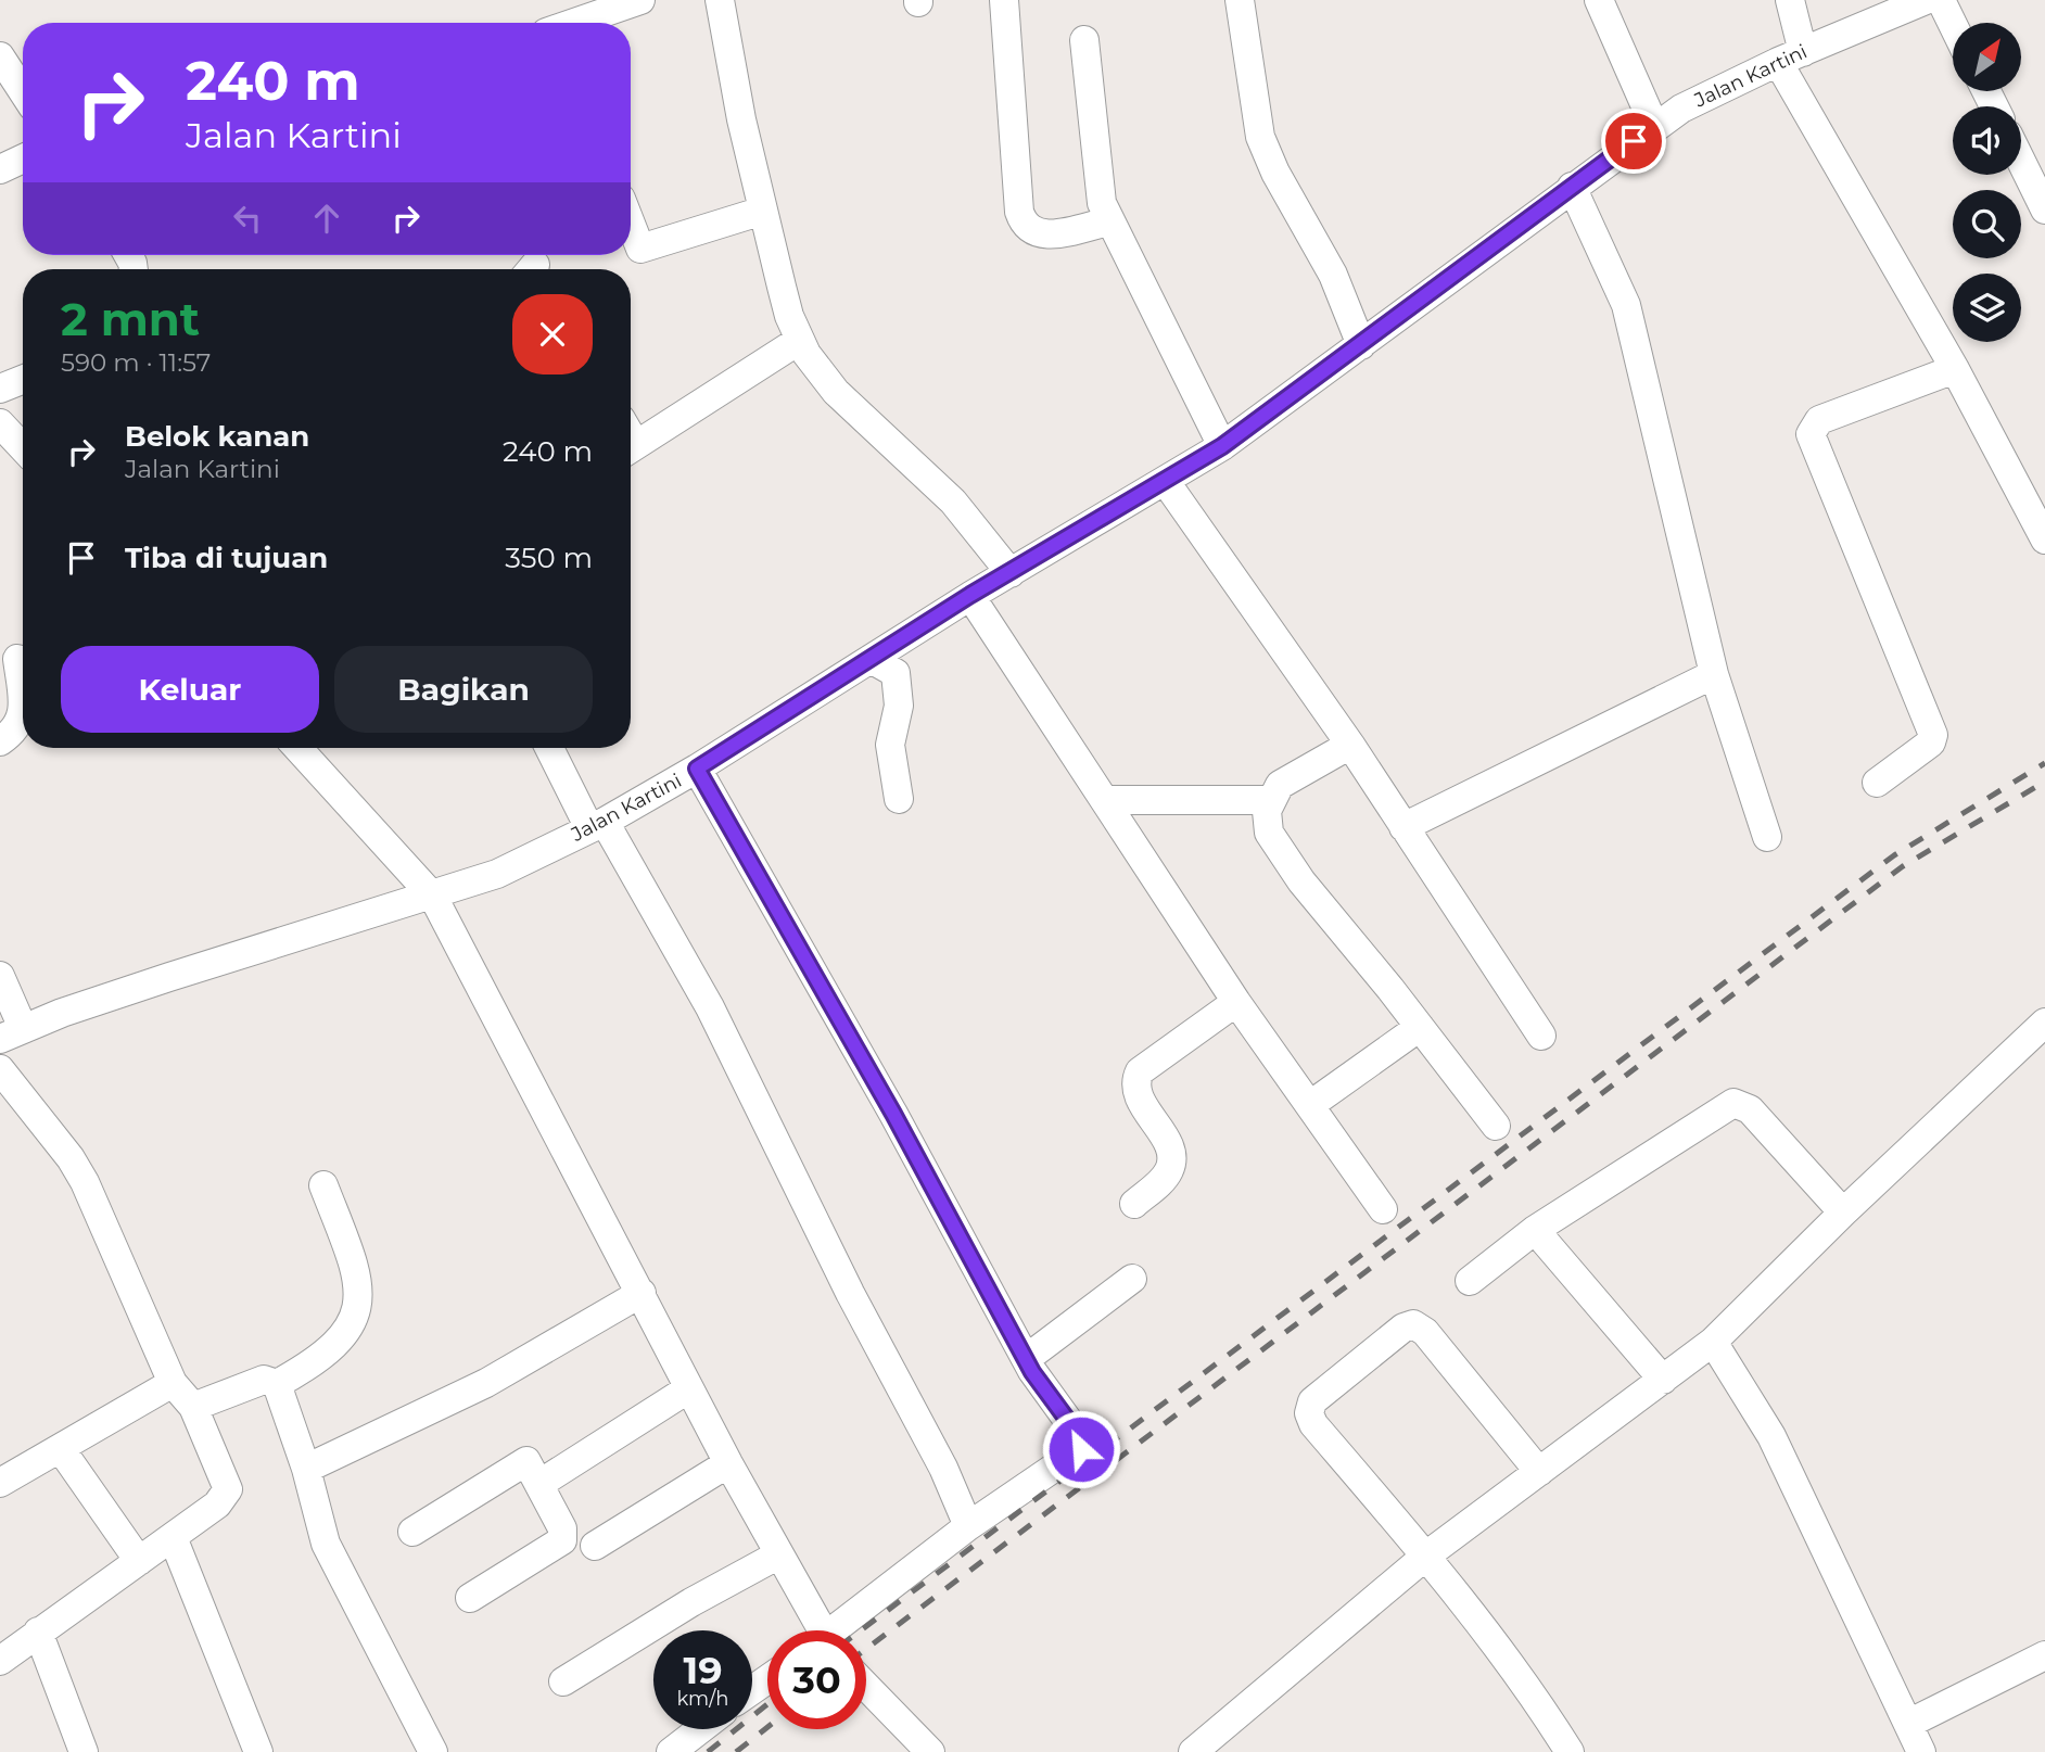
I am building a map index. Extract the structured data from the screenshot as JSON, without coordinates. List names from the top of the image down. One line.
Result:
{"streets":{"street":["Jalan Kartini"]},"north":"top right","page":{"turn":["240 m","Jalan Kartini"],"heading":["2 mnt","590 m · 11:57"],"list":[{"name":"Belok kanan","note":"Jalan Kartini","value":"240 m"},{"name":"Tiba di tujuan","value":"350 m"}],"buttons":["Keluar","Bagikan"],"speed":"19 km/h","limit":"30"}}
